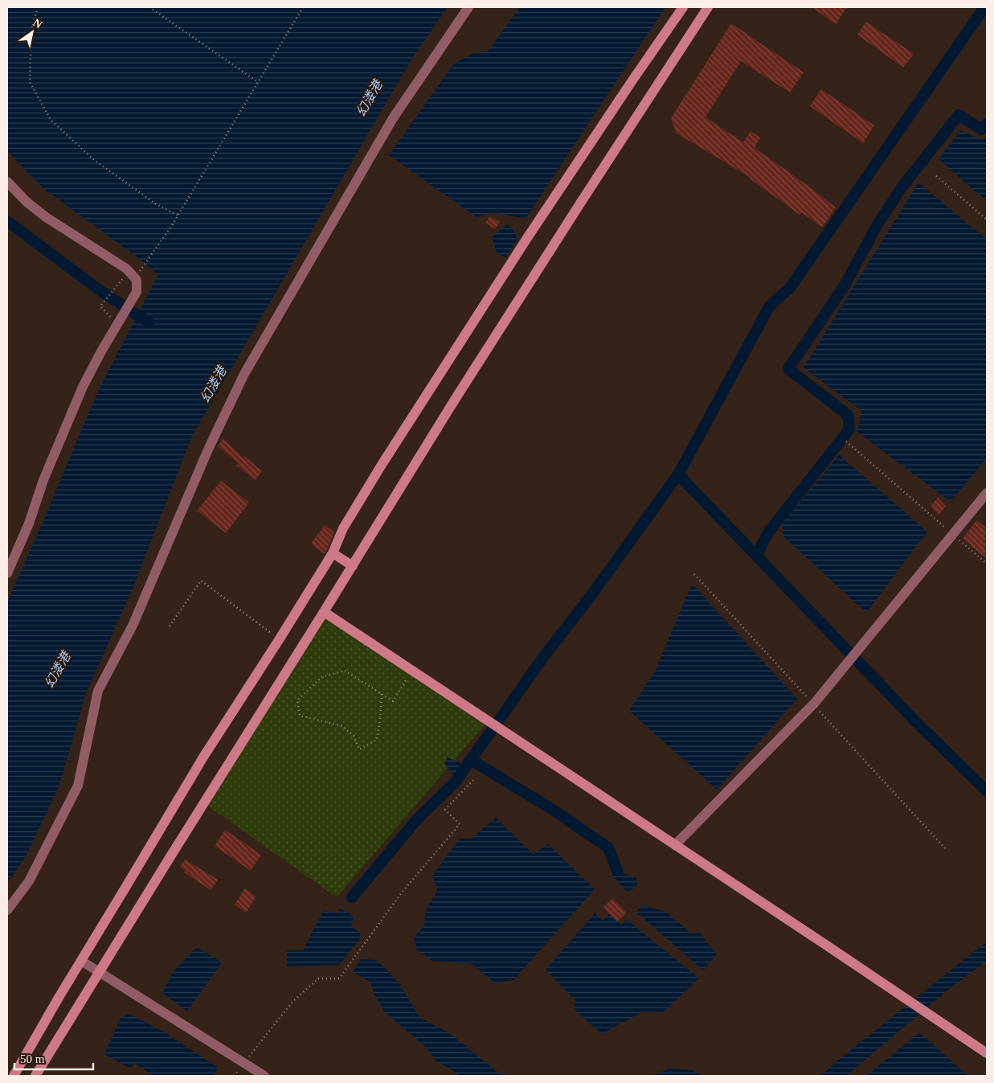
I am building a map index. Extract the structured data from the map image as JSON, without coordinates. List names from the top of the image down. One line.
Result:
{"water":["幻溇港"],"scale_bar":"50 m","north":"top right"}
